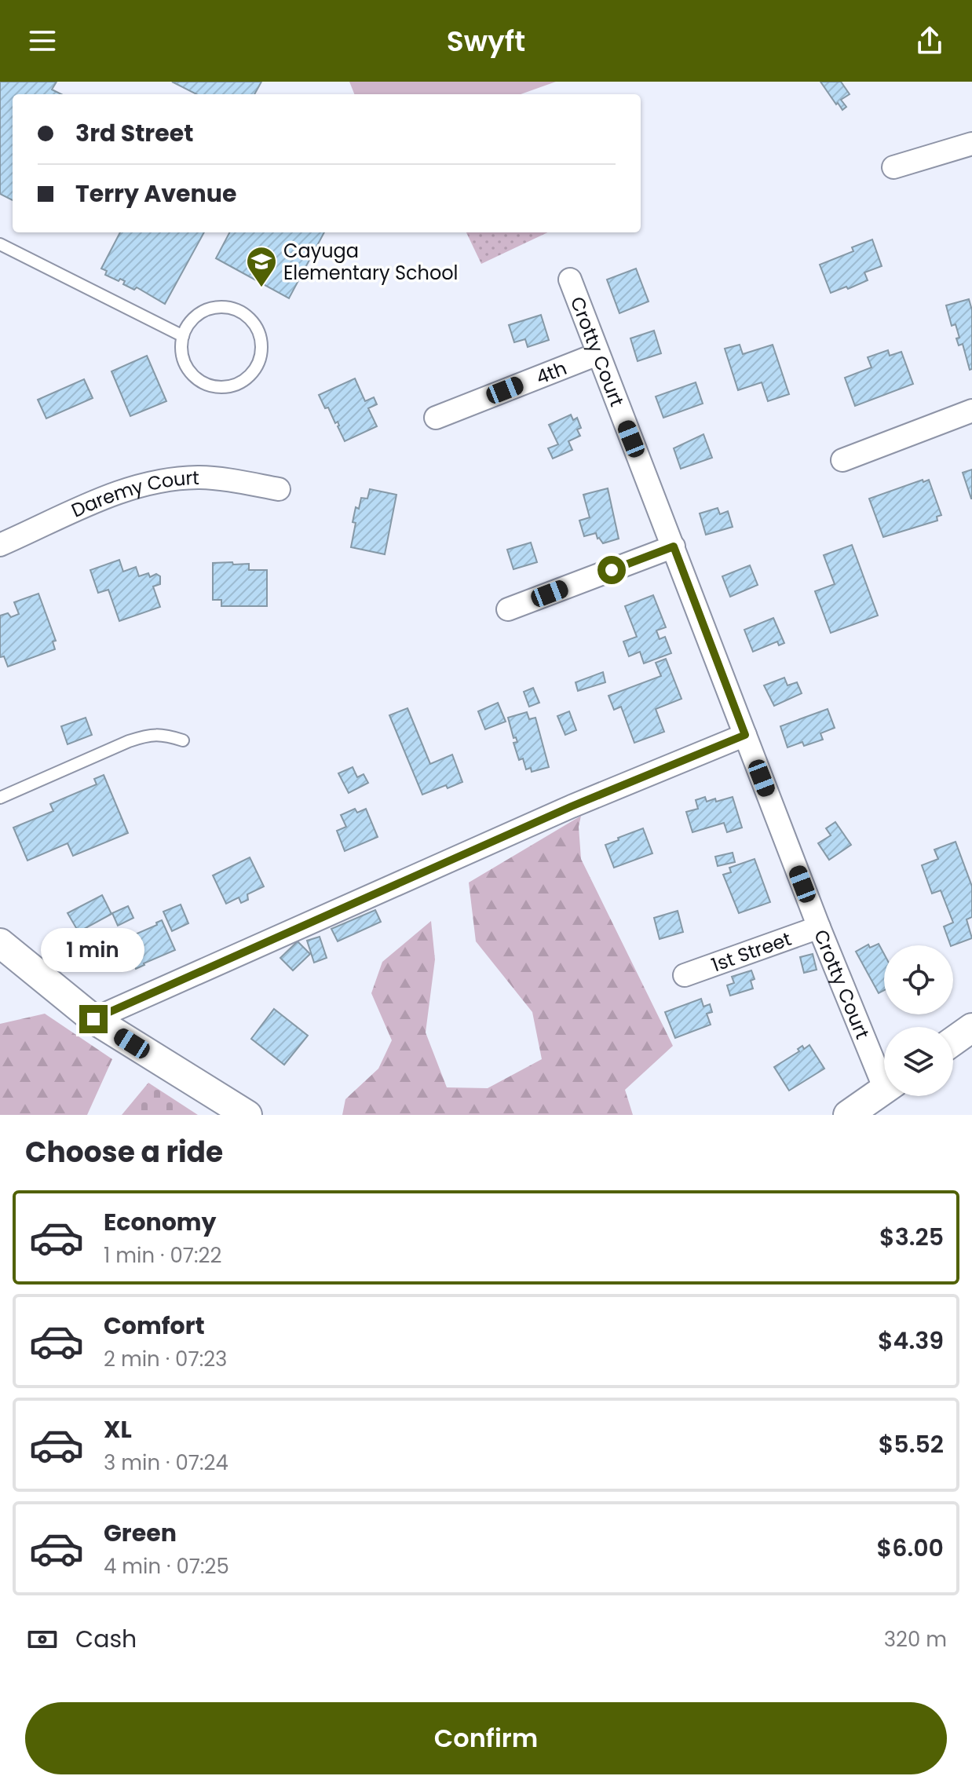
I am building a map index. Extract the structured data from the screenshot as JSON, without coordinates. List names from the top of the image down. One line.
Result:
{"streets":{"street":["Crotty Court","4th","Daremy Court","1st Street"]},"crossings":[["Crotty Court","4th"],["Crotty Court","1st Street"]],"places":{"school or university":["Cayuga Elementary School"]},"page":{"header":"Swyft","banner":["3rd Street","Terry Avenue"],"bubble":"1 min","heading":"Choose a ride","list":[{"name":"Economy","note":"1 min · 07:22","value":"$3.25"},{"name":"Comfort","note":"2 min · 07:23","value":"$4.39"},{"name":"XL","note":"3 min · 07:24","value":"$5.52"},{"name":"Green","note":"4 min · 07:25","value":"$6.00"}],"pay":["Cash","320 m"],"buttons":"Confirm"}}
